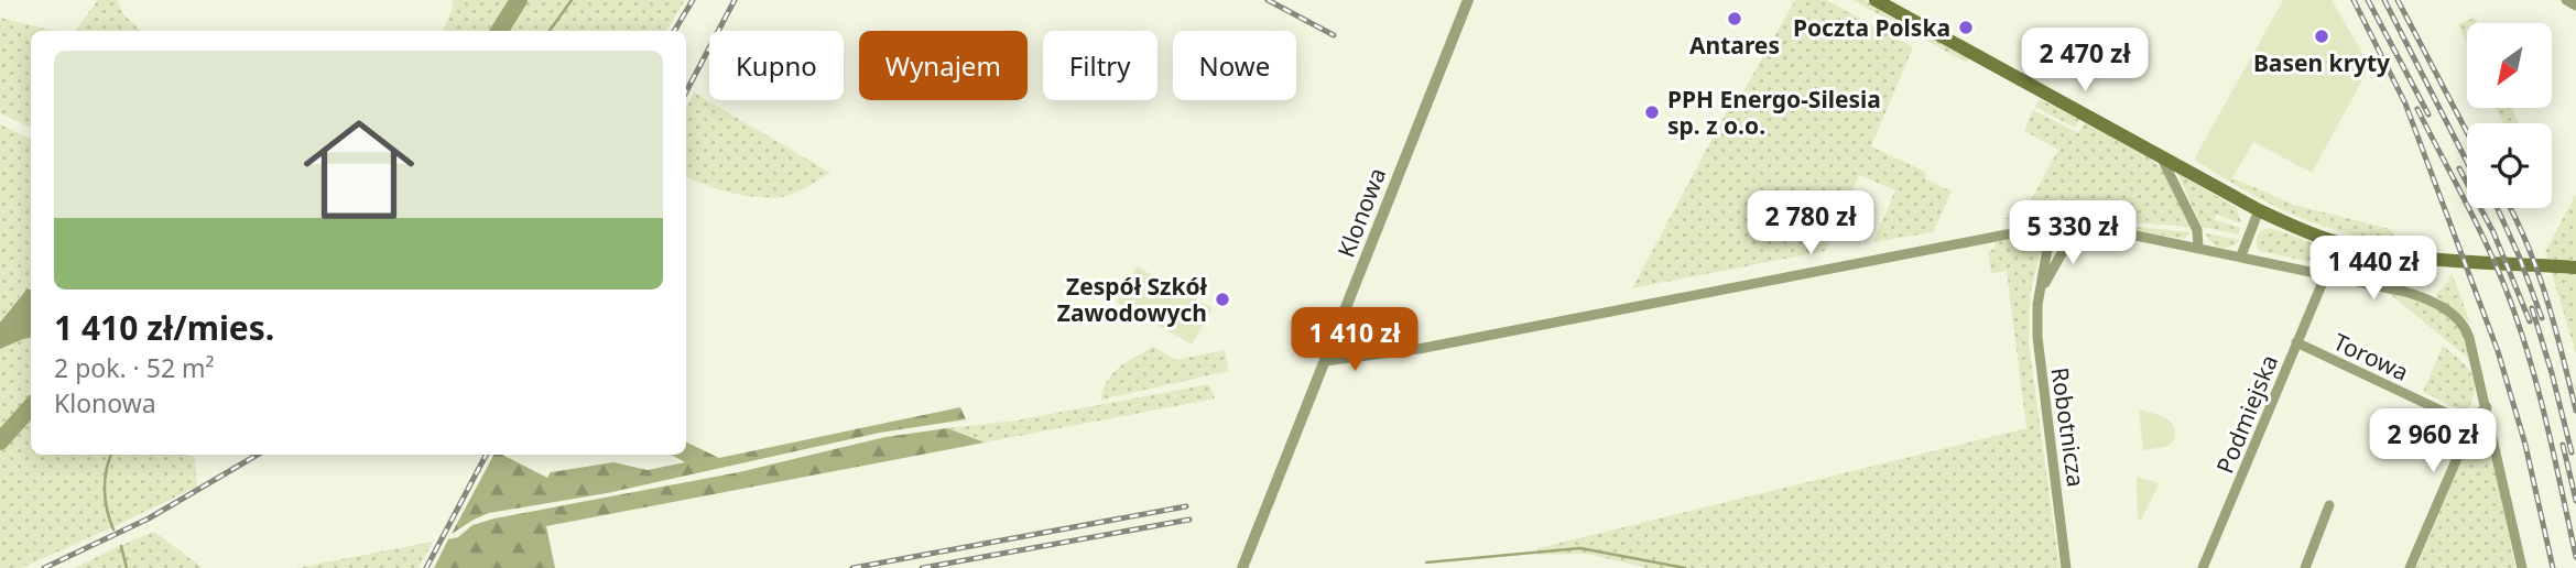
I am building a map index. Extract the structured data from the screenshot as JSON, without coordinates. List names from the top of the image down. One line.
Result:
{"streets":{"street":["Klonowa","Torowa","Podmiejska","Robotnicza"]},"crossings":[["Torowa","Podmiejska"]],"places":["Antares","Poczta Polska","Basen kryty","PPH Energo-Silesia sp. z o.o.","Zespół Szkół Zawodowych"],"north":"bottom left","page":{"price":["2 470 zł","2 780 zł","5 330 zł","1 440 zł","1 410 zł","2 960 zł"],"chip":["Kupno","Wynajem","Filtry","Nowe"],"list":[{"name":"1 410 zł/mies.","note":"2 pok. · 52 m² · Klonowa"}]}}
